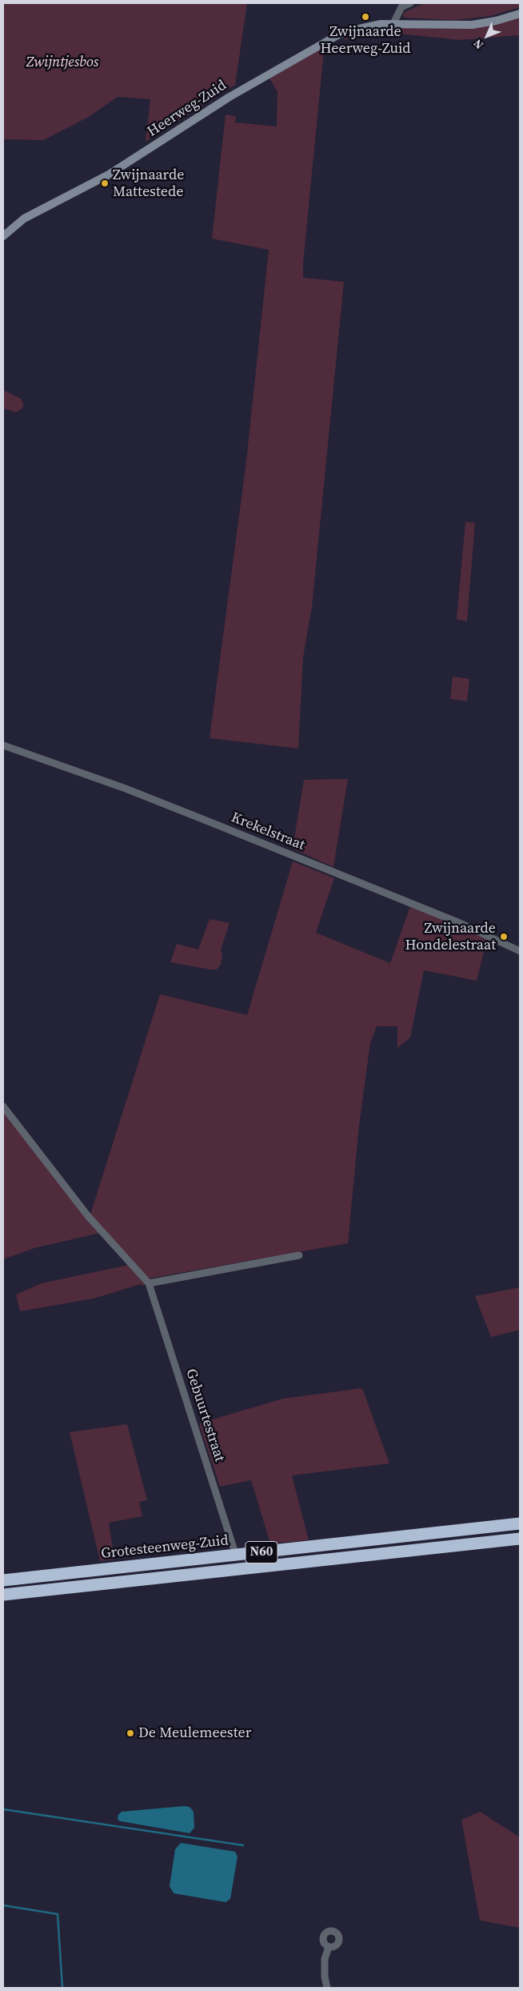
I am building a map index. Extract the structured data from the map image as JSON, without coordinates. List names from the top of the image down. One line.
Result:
{"streets":{"highway":["Grotesteenweg-Zuid","N60"],"street":["Heerweg-Zuid","Krekelstraat","Gebuurtestraat"]},"crossings":[["Gebuurtestraat","Grotesteenweg-Zuid"]],"parks":["Zwijntjesbos"],"places":["Zwijnaarde Heerweg-Zuid","Zwijnaarde Mattestede","Zwijnaarde Hondelestraat","De Meulemeester"],"north":"bottom left"}
